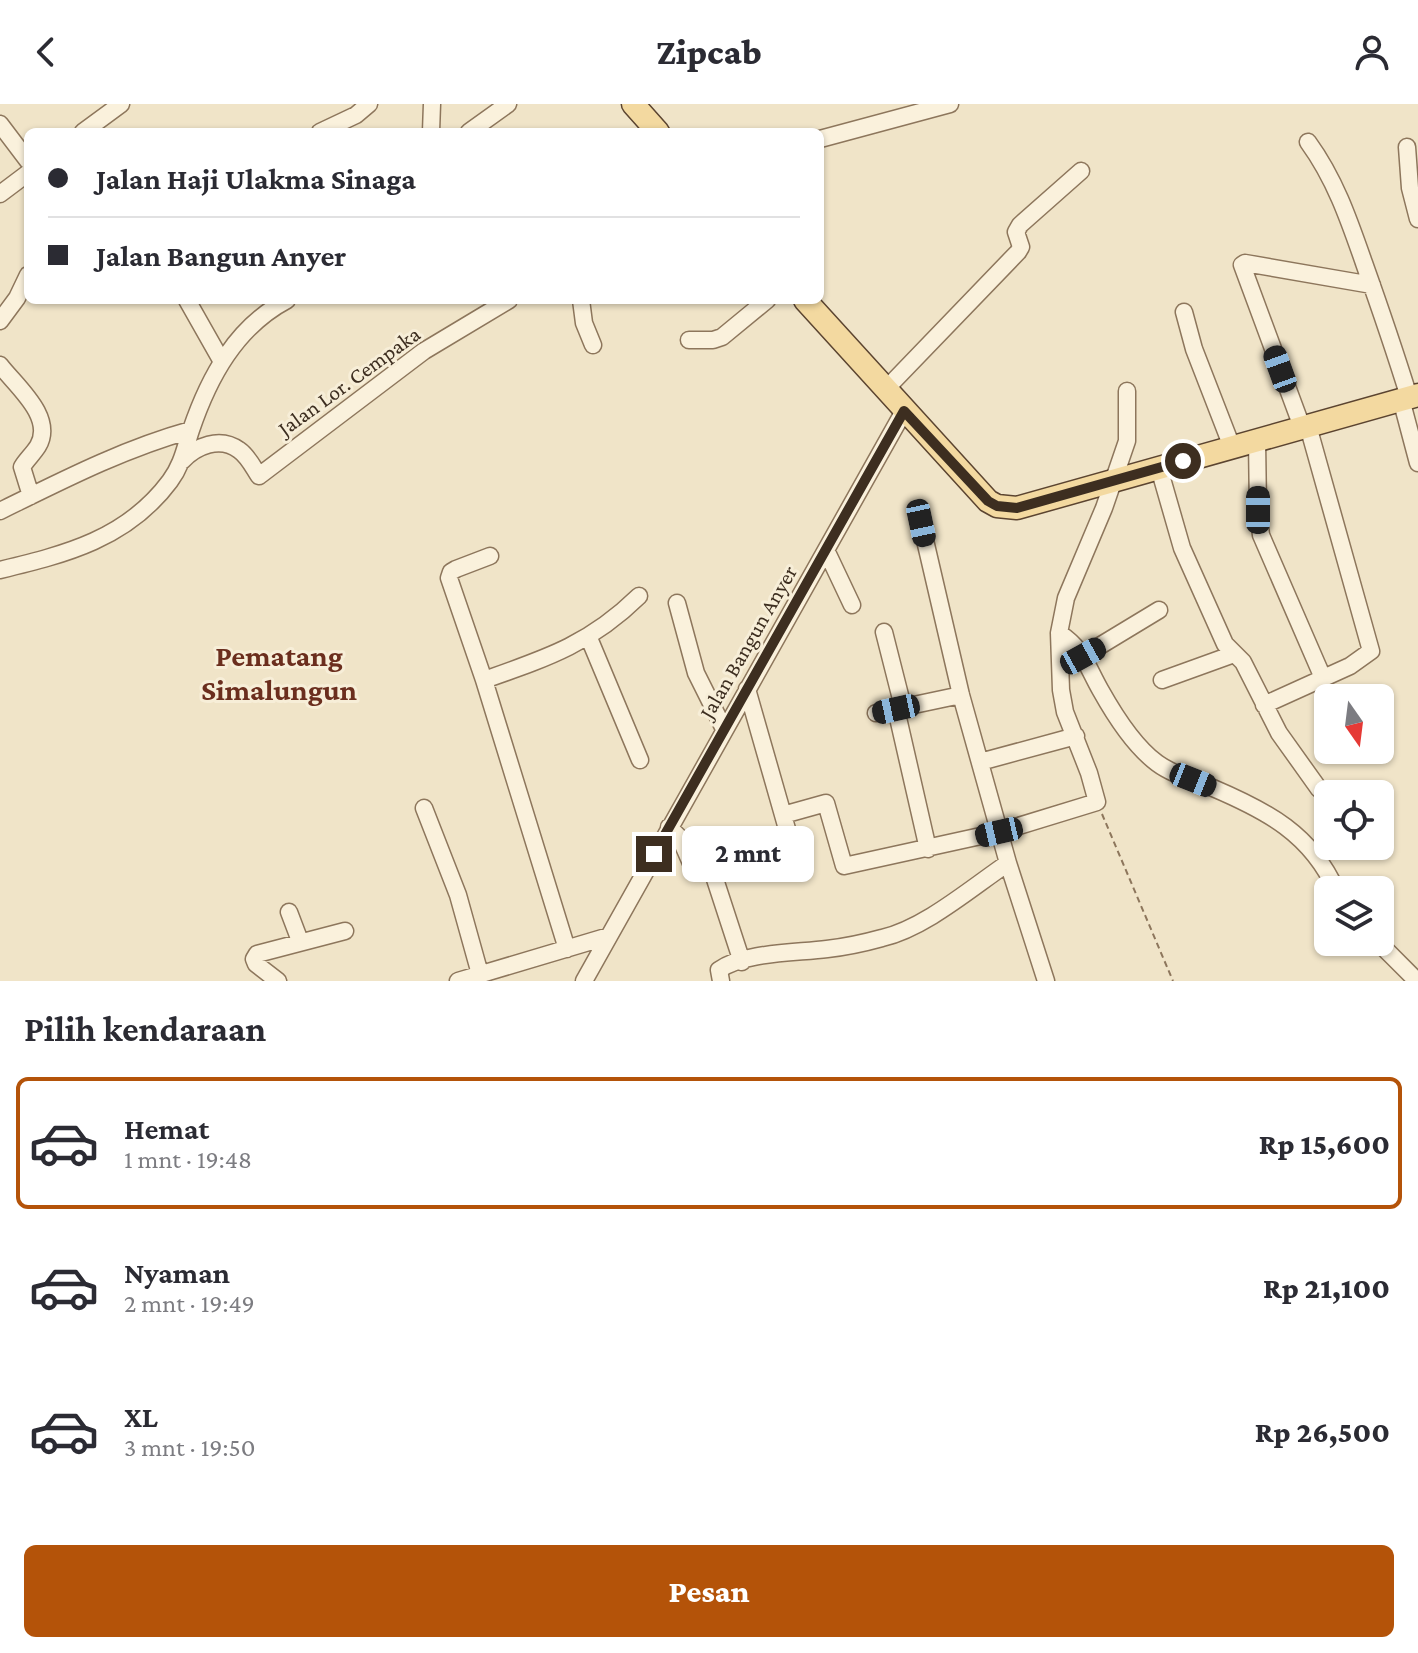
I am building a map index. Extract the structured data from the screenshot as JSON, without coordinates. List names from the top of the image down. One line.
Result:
{"streets":{"street":["Jalan Lor. Cempaka","Jalan Bangun Anyer"]},"districts":["Pematang Simalungun"],"north":"bottom","page":{"header":"Zipcab","banner":["Jalan Haji Ulakma Sinaga","Jalan Bangun Anyer"],"bubble":"2 mnt","heading":"Pilih kendaraan","list":[{"name":"Hemat","note":"1 mnt · 19:48","value":"Rp 15,600"},{"name":"Nyaman","note":"2 mnt · 19:49","value":"Rp 21,100"},{"name":"XL","note":"3 mnt · 19:50","value":"Rp 26,500"}],"buttons":"Pesan"}}
